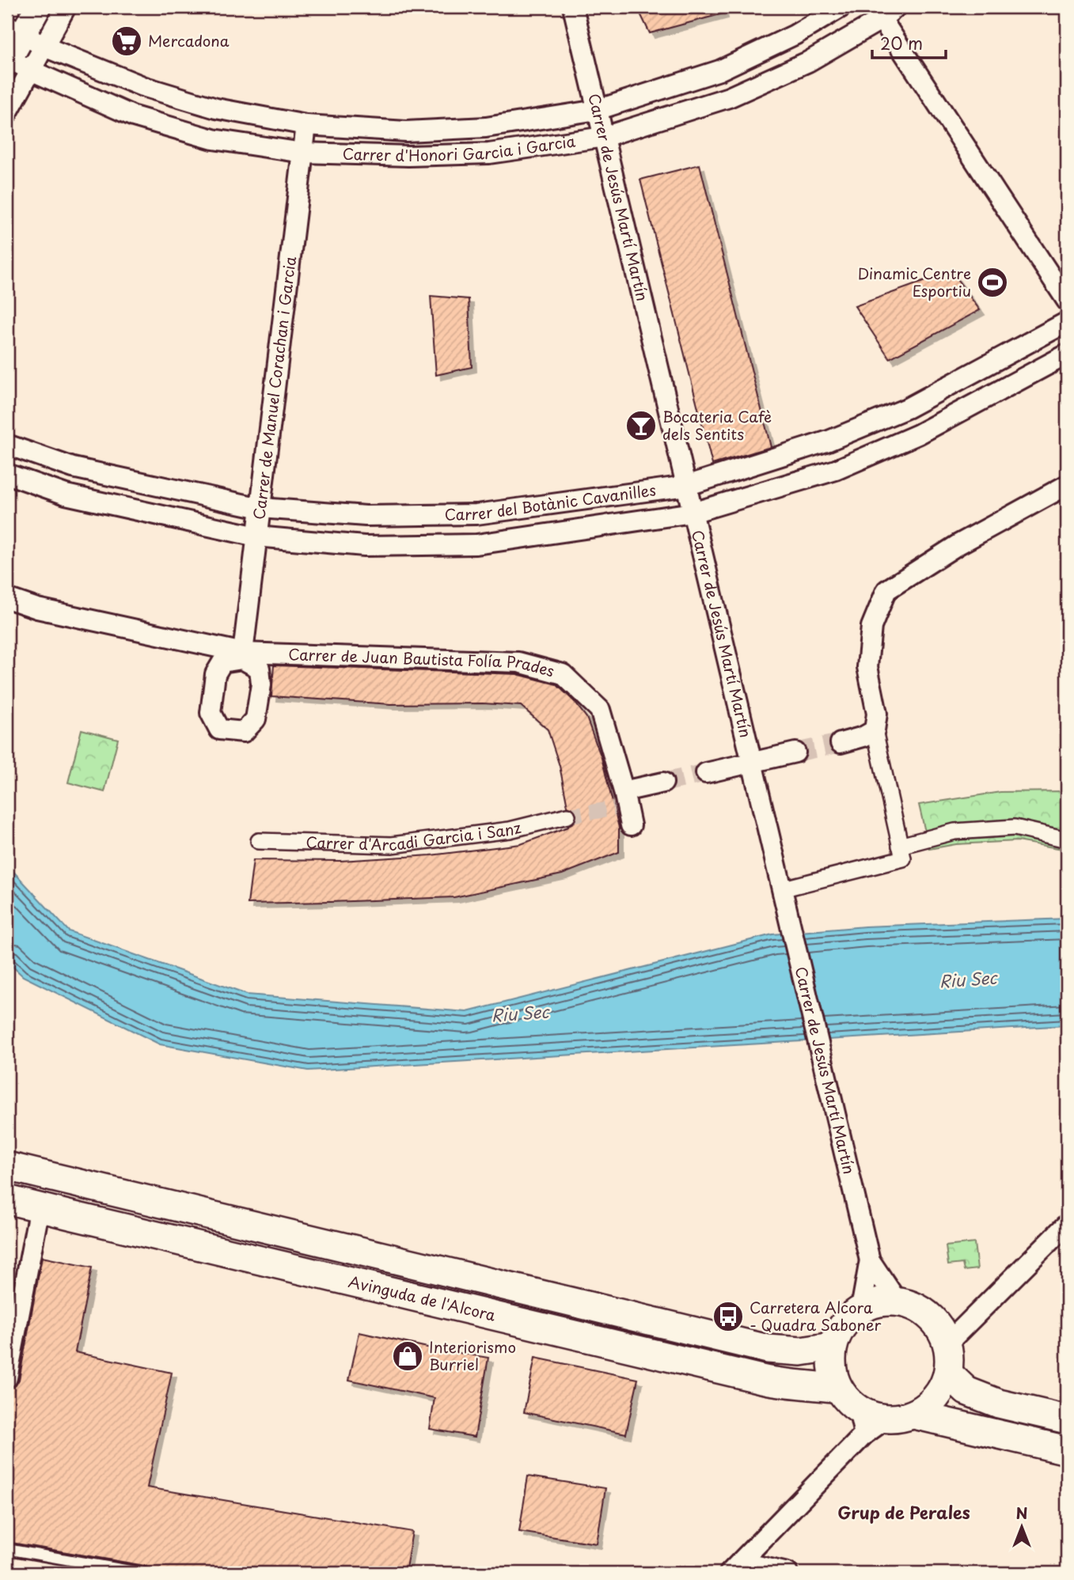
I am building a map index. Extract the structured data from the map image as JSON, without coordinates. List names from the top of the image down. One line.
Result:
{"streets":{"main road":["Avinguda de l'Alcora"],"street":["Carrer d'Honori Garcia i Garcia","Carrer de Jesús Martí Martín","Carrer de Manuel Corachan i Garcia","Carrer del Botànic Cavanilles","Carrer de Juan Bautista Folía Prades","Carrer d'Arcadi Garcia i Sanz"]},"crossings":[["Carrer d'Honori Garcia i Garcia","Carrer de Jesús Martí Martín"],["Carrer d'Honori Garcia i Garcia","Carrer de Manuel Corachan i Garcia"],["Carrer de Jesús Martí Martín","Carrer del Botànic Cavanilles"],["Carrer de Jesús Martí Martín","Avinguda de l'Alcora"],["Carrer de Manuel Corachan i Garcia","Carrer del Botànic Cavanilles"],["Carrer de Manuel Corachan i Garcia","Carrer de Juan Bautista Folía Prades"]],"districts":["Grup de Perales"],"water":["Riu Sec"],"places":{"supermarket":["Mercadona"],"sports":["Dinamic Centre Esportiu"],"bar":["Bocateria Cafè dels Sentits"],"bus stop":["Carretera Alcora - Quadra Saboner"],"shop":["Interiorismo Burriel"]},"scale_bar":"20 m","north":"top"}
